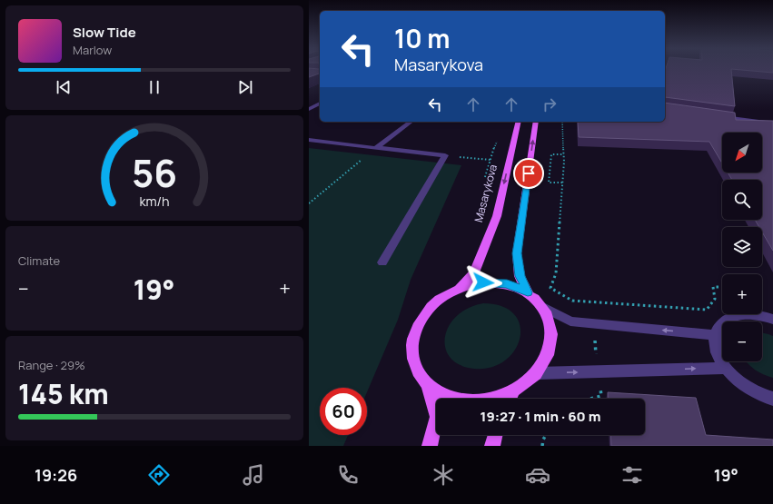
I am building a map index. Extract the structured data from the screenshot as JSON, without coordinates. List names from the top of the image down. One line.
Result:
{"streets":{"main road":["Masarykova"]},"north":"bottom left","page":{"turn":["10 m","Masarykova"],"song":["Slow Tide","Marlow"],"map_buttons":["+","−"],"tile":["Climate",["Range · 29%","145 km"]],"heat":["−","19°","+"],"limit":"60","trip":"19:27 · 1 min · 60 m","tabs":["19:26","19°"],"gauge":["56","km/h"]}}
